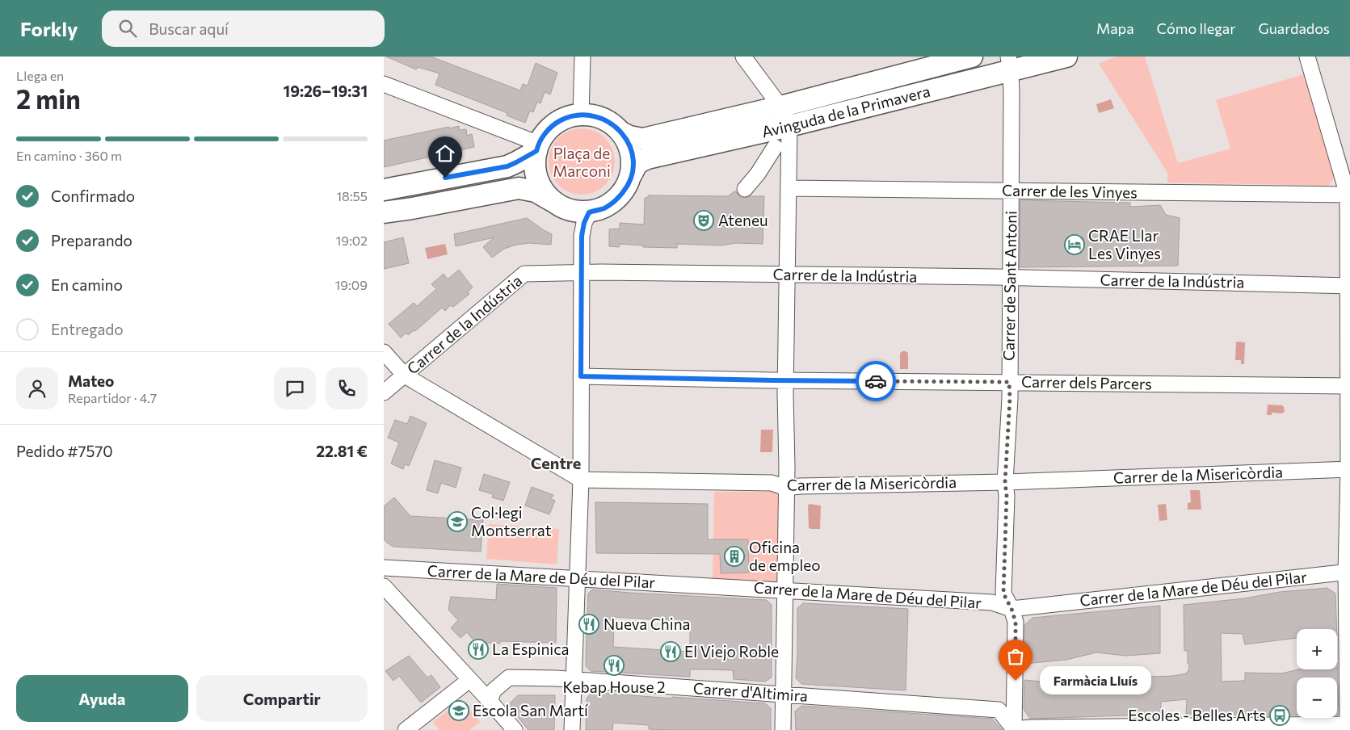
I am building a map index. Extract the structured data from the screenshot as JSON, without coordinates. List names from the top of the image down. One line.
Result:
{"streets":{"street":["Avinguda de la Primavera","Carrer de les Vinyes","Carrer de la Indústria","Carrer de Sant Antoni","Carrer dels Parcers","Carrer de la Misericòrdia","Carrer de la Mare de Déu del Pilar","Carrer d'Altimira"]},"crossings":[["Avinguda de la Primavera","Carrer de Sant Antoni"],["Carrer de les Vinyes","Carrer de Sant Antoni"],["Carrer de la Indústria","Carrer de Sant Antoni"],["Carrer de la Indústria","Carrer de la Misericòrdia"],["Carrer de Sant Antoni","Carrer dels Parcers"],["Carrer de Sant Antoni","Carrer de la Misericòrdia"],["Carrer de Sant Antoni","Carrer de la Mare de Déu del Pilar"],["Carrer de Sant Antoni","Carrer d'Altimira"]],"districts":["Centre"],"parks":["Plaça de Marconi"],"places":{"theatre":["Ateneu"],"hotel":["CRAE Llar Les Vinyes"],"school or university":["Col·legi Montserrat","Escola San Martí"],"building":["Oficina de empleo"],"restaurant":["Nueva China","La Espinica","El Viejo Roble","Kebap House 2"],"other":["Farmàcia Lluís"],"bus stop":["Escoles - Belles Arts"]},"page":{"header":"Forkly","search":"Buscar aquí","nav":["Mapa","Cómo llegar","Guardados"],"heading":["2 min","Llega en","19:26–19:31"],"panel":["Mateo","Repartidor · 4.7","Pedido #7570","22.81 €"],"bar":"En camino · 360 m","list":[["Confirmado","18:55"],["Preparando","19:02"],["En camino","19:09"],"Entregado"],"map_buttons":["+","−"],"bubble":"Farmàcia Lluís","buttons":["Ayuda","Compartir"]}}
